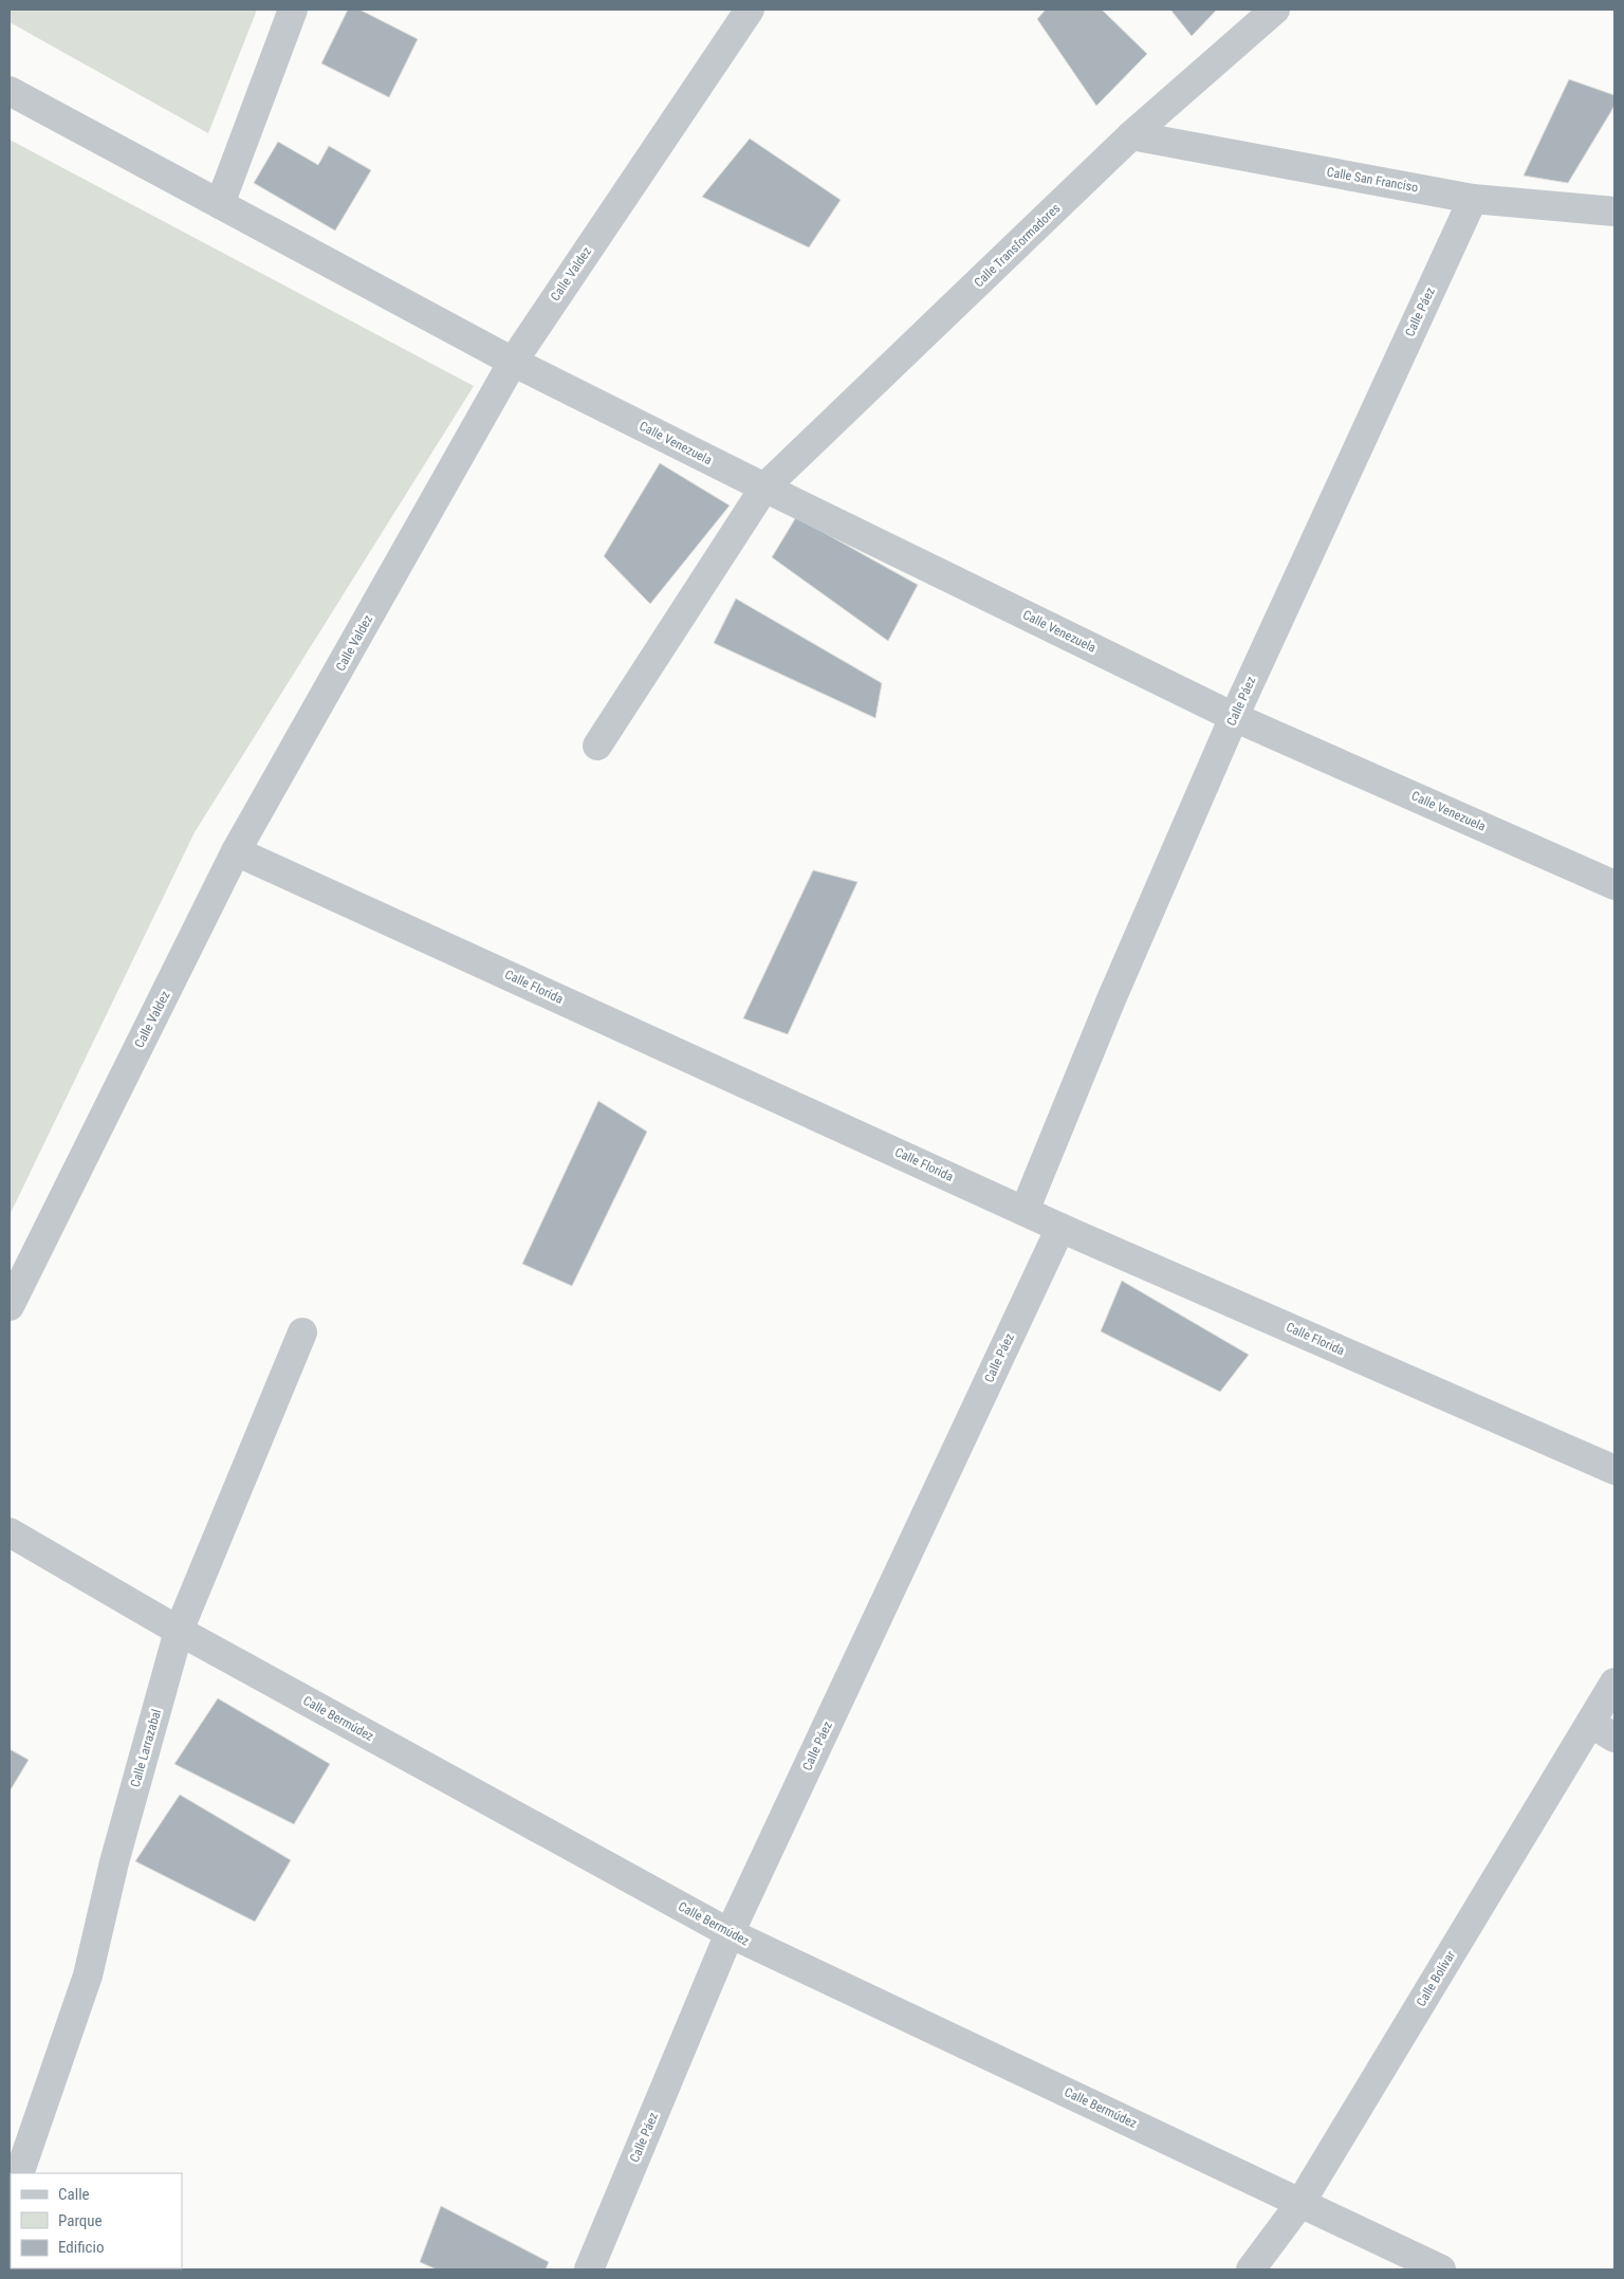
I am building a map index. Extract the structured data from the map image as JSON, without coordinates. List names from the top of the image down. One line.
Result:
{"streets":{"street":["Calle San Franciso","Calle Transformadores","Calle Valdez","Calle Páez","Calle Venezuela","Calle Florida","Calle Bermúdez","Calle Larrazabal","Calle Bolívar"]},"crossings":[["Calle San Franciso","Calle Transformadores"],["Calle San Franciso","Calle Páez"],["Calle Transformadores","Calle Venezuela"],["Calle Valdez","Calle Venezuela"],["Calle Valdez","Calle Florida"],["Calle Páez","Calle Venezuela"],["Calle Páez","Calle Florida"],["Calle Páez","Calle Bermúdez"],["Calle Bermúdez","Calle Larrazabal"],["Calle Bermúdez","Calle Bolívar"]],"legend":["Calle","Parque","Edificio"]}
